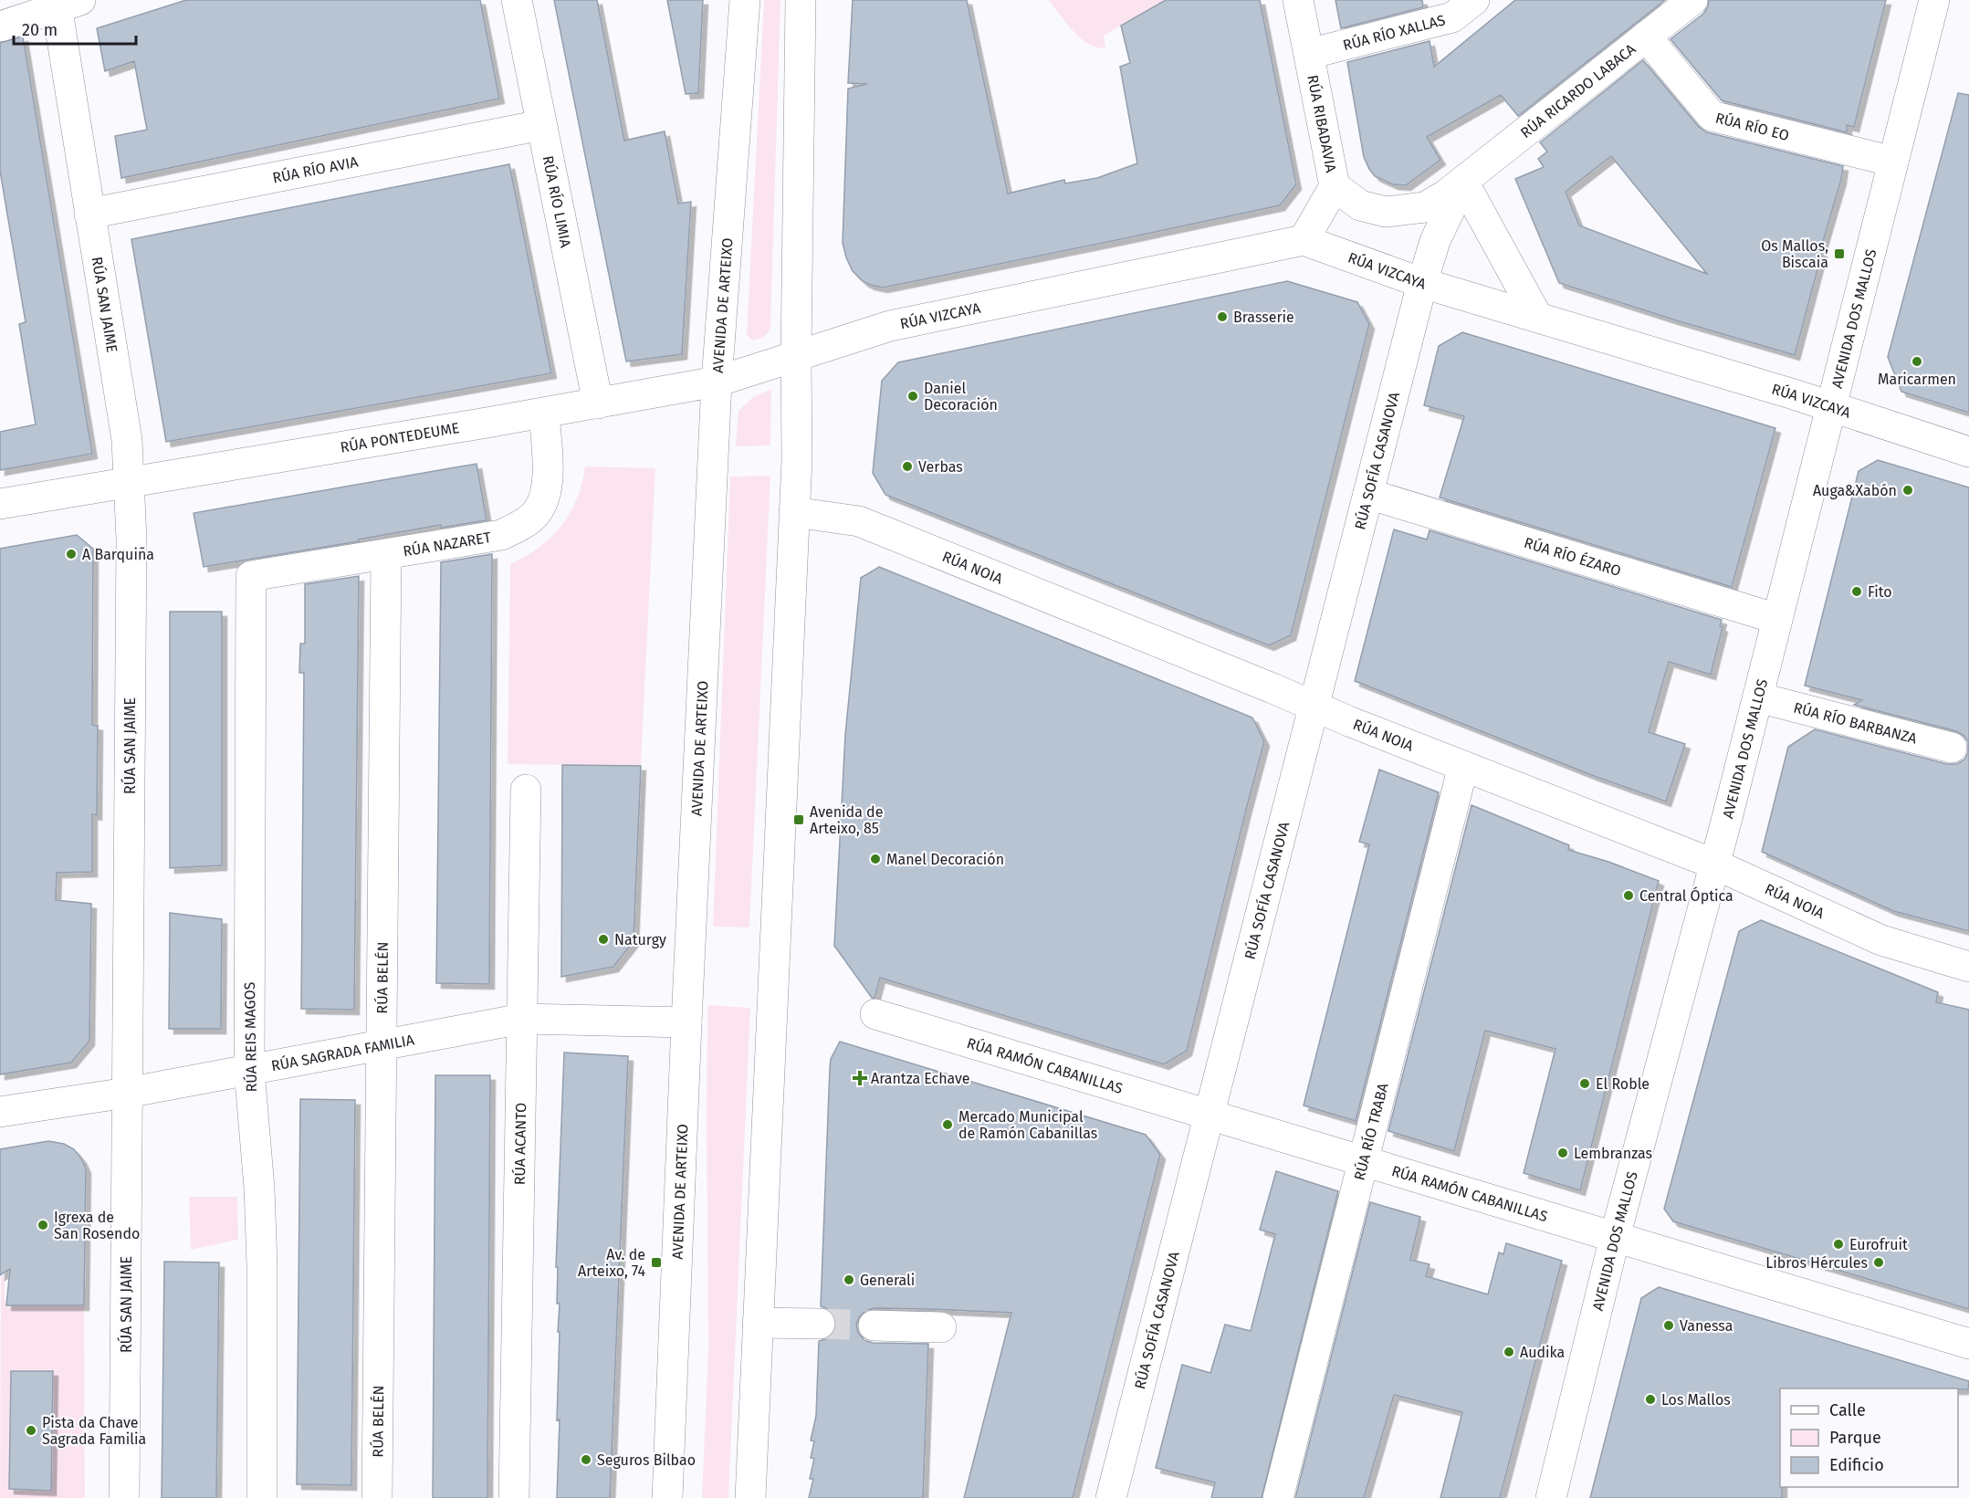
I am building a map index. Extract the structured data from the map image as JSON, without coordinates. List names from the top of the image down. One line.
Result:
{"streets":{"street":["RÚA RÍO XALLAS","RÚA RICARDO LABACA","RÚA RIBADAVIA","RÚA RÍO EO","RÚA RÍO AVIA","RÚA RÍO LIMIA","RÚA VIZCAYA","RÚA SAN JAIME","AVENIDA DE ARTEIXO","AVENIDA DOS MALLOS","RÚA PONTEDEUME","RÚA SOFÍA CASANOVA","RÚA NAZARET","RÚA RÍO ÉZARO","RÚA NOIA","RÚA RÍO BARBANZA","RÚA BELÉN","RÚA REIS MAGOS","RÚA SAGRADA FAMILIA","RÚA RAMÓN CABANILLAS","RÚA RÍO TRABA","RÚA ACANTO"]},"crossings":[["RÚA RÍO XALLAS","RÚA RIBADAVIA"],["RÚA RICARDO LABACA","RÚA RIBADAVIA"],["RÚA RICARDO LABACA","RÚA RÍO EO"],["RÚA RICARDO LABACA","RÚA VIZCAYA"],["RÚA RICARDO LABACA","RÚA SOFÍA CASANOVA"],["RÚA RIBADAVIA","RÚA VIZCAYA"],["RÚA RÍO EO","AVENIDA DOS MALLOS"],["RÚA RÍO AVIA","RÚA RÍO LIMIA"],["RÚA RÍO AVIA","RÚA SAN JAIME"],["RÚA RÍO LIMIA","RÚA PONTEDEUME"],["RÚA VIZCAYA","AVENIDA DOS MALLOS"],["RÚA VIZCAYA","RÚA PONTEDEUME"],["RÚA VIZCAYA","RÚA SOFÍA CASANOVA"],["RÚA SAN JAIME","RÚA PONTEDEUME"],["RÚA SAN JAIME","RÚA SAGRADA FAMILIA"],["AVENIDA DE ARTEIXO","RÚA PONTEDEUME"],["AVENIDA DE ARTEIXO","RÚA SAGRADA FAMILIA"],["AVENIDA DOS MALLOS","RÚA RÍO ÉZARO"],["AVENIDA DOS MALLOS","RÚA NOIA"],["AVENIDA DOS MALLOS","RÚA RÍO BARBANZA"],["AVENIDA DOS MALLOS","RÚA RAMÓN CABANILLAS"],["RÚA PONTEDEUME","RÚA NAZARET"],["RÚA SOFÍA CASANOVA","RÚA RÍO ÉZARO"],["RÚA SOFÍA CASANOVA","RÚA NOIA"],["RÚA SOFÍA CASANOVA","RÚA RAMÓN CABANILLAS"],["RÚA NAZARET","RÚA BELÉN"],["RÚA NAZARET","RÚA REIS MAGOS"],["RÚA NOIA","RÚA RÍO TRABA"],["RÚA BELÉN","RÚA SAGRADA FAMILIA"],["RÚA REIS MAGOS","RÚA SAGRADA FAMILIA"],["RÚA SAGRADA FAMILIA","RÚA ACANTO"],["RÚA RAMÓN CABANILLAS","RÚA RÍO TRABA"]],"places":{"transit":["Os Mallos, Biscaia","Avenida de Arteixo, 85","Av. de Arteixo, 74"],"other":["Brasserie","Maricarmen","Daniel Decoración","Verbas","Auga&Xabón","A Barquiña","Fito","Manel Decoración","Central Óptica","Naturgy","El Roble","Mercado Municipal de Ramón Cabanillas","Lembranzas","Igrexa de San Rosendo","Eurofruit","Libros Hércules","Generali","Vanessa","Audika","Los Mallos","Pista da Chave Sagrada Familia","Seguros Bilbao"],"health":["Arantza Echave"]},"legend":["Calle","Parque","Edificio"],"scale_bar":"20 m"}
